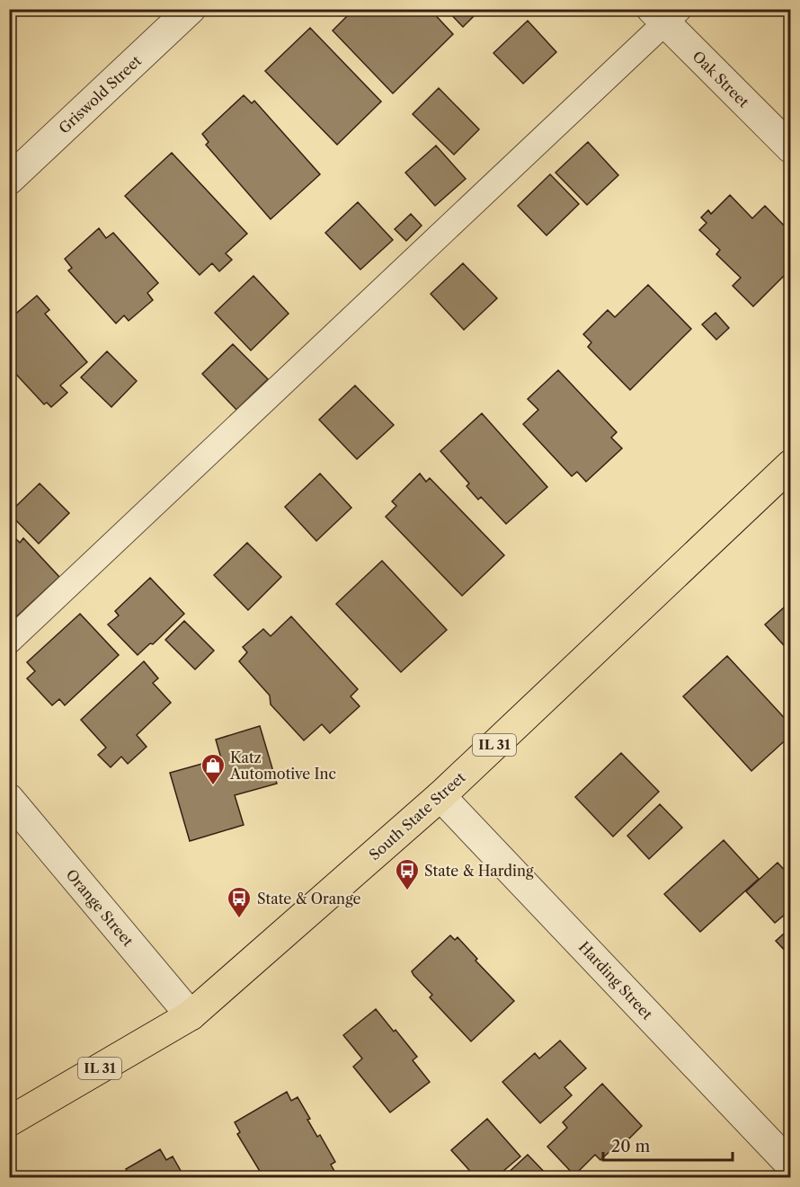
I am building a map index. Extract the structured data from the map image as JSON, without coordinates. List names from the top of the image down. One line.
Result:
{"streets":{"main road":["IL 31","South State Street"],"street":["Oak Street","Griswold Street","Orange Street","Harding Street"]},"crossings":[["South State Street","Orange Street"],["South State Street","Harding Street"]],"places":{"shop":["Katz Automotive Inc"],"bus stop":["State & Harding","State & Orange"]},"scale_bar":"20 m"}
